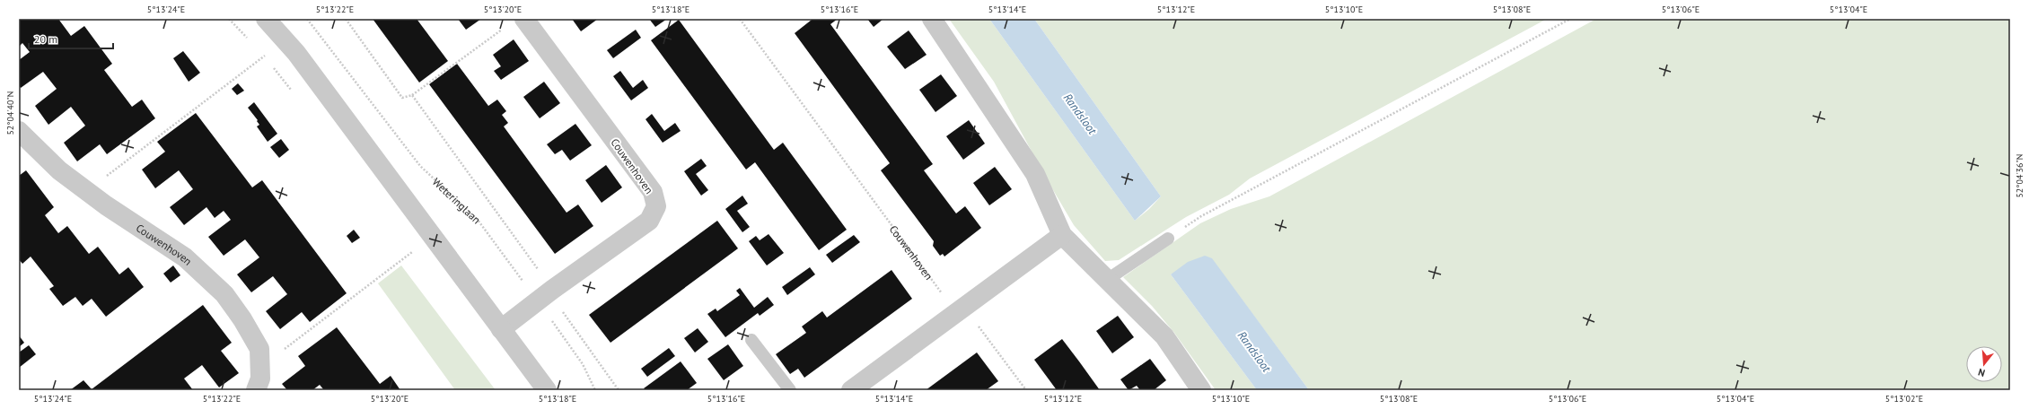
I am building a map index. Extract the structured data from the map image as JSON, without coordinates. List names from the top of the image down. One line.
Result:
{"streets":{"street":["Couwenhoven"],"path":["Weteringlaan"]},"crossings":[["Couwenhoven","Weteringlaan"]],"water":["Randsloot"],"scale_bar":"20 m","north":"bottom","coordinates":["5°13'24\"E","5°13'22\"E","5°13'20\"E","5°13'18\"E","5°13'16\"E","5°13'14\"E","5°13'12\"E","5°13'10\"E","5°13'08\"E","5°13'06\"E","5°13'04\"E","52°04'40\"N","52°04'36\"N","5°13'02\"E"]}
